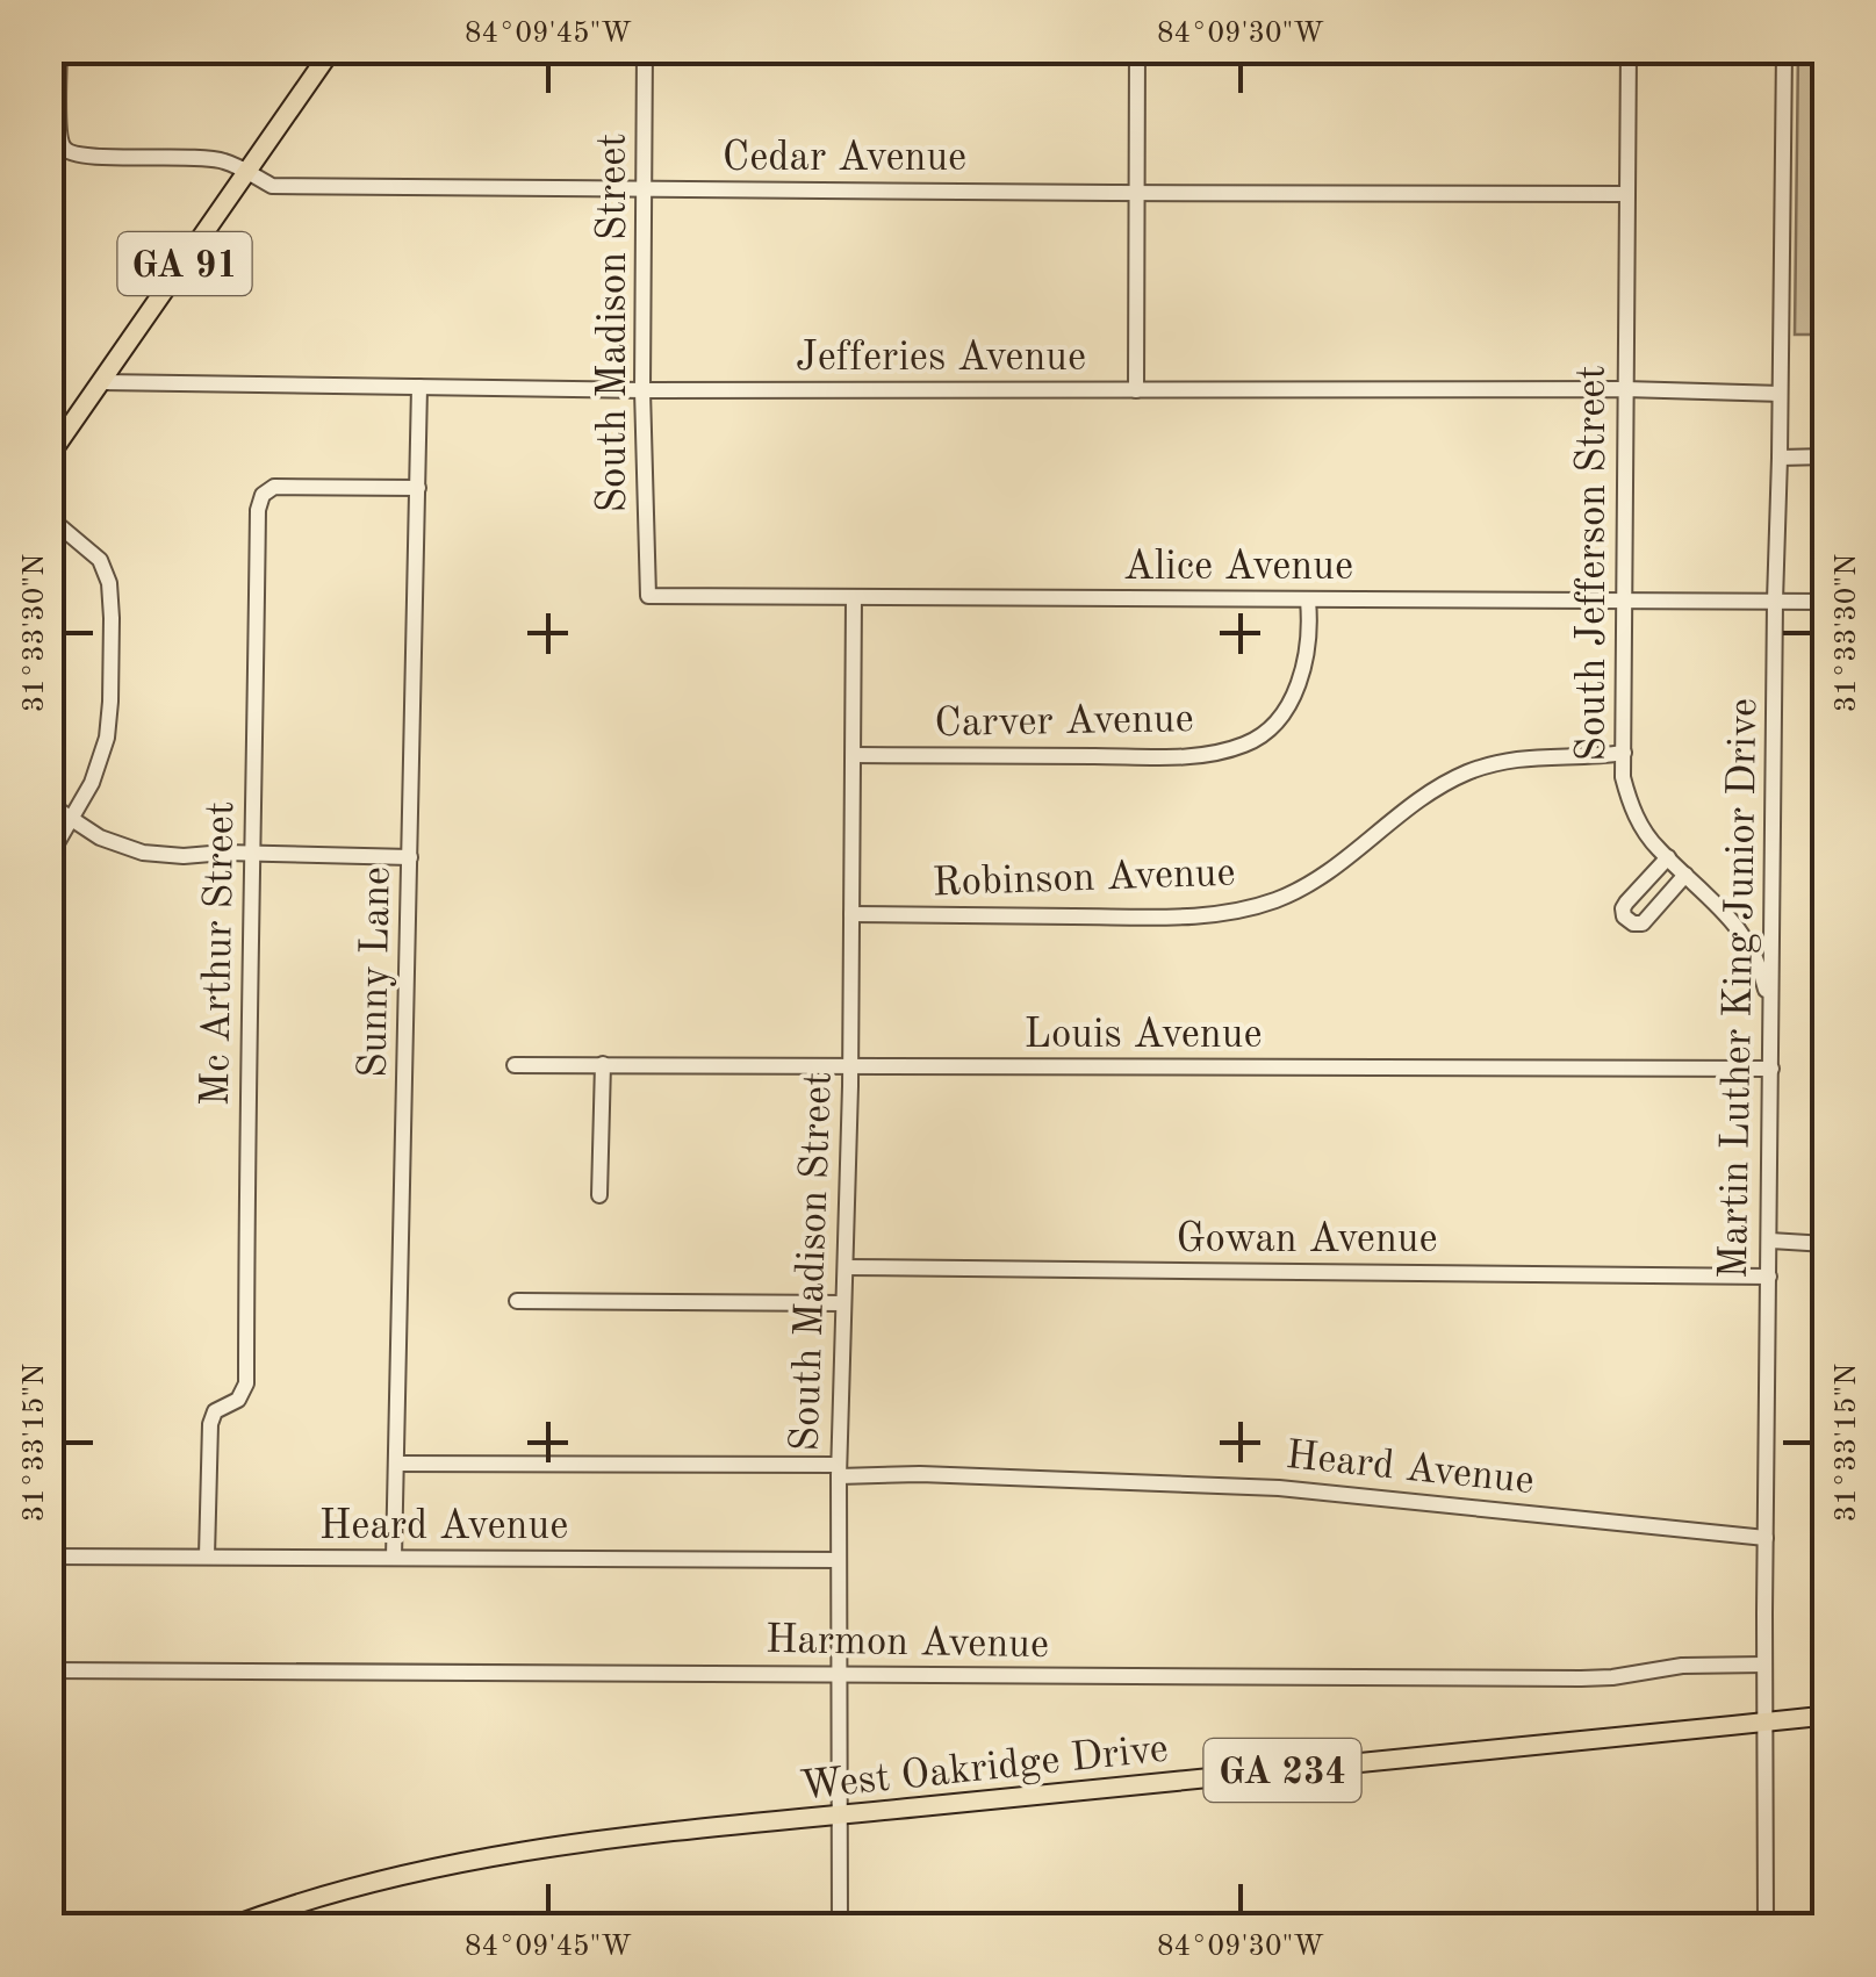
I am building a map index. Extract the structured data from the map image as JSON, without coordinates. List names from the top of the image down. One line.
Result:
{"streets":{"main road":["GA 91","West Oakridge Drive","GA 234"],"street":["Cedar Avenue","South Madison Street","Jefferies Avenue","South Jefferson Street","Alice Avenue","Carver Avenue","Robinson Avenue","Mc Arthur Street","Sunny Lane","Martin Luther King Junior Drive","Louis Avenue","Gowan Avenue","Heard Avenue","Harmon Avenue"]},"crossings":[["Cedar Avenue","GA 91"],["Cedar Avenue","South Madison Street"],["Cedar Avenue","South Jefferson Street"],["GA 91","Jefferies Avenue"],["South Madison Street","Jefferies Avenue"],["South Madison Street","Alice Avenue"],["South Madison Street","Carver Avenue"],["South Madison Street","Robinson Avenue"],["South Madison Street","Louis Avenue"],["South Madison Street","Gowan Avenue"],["South Madison Street","Heard Avenue"],["South Madison Street","Harmon Avenue"],["South Madison Street","West Oakridge Drive"],["Jefferies Avenue","South Jefferson Street"],["Jefferies Avenue","Sunny Lane"],["Jefferies Avenue","Martin Luther King Junior Drive"],["South Jefferson Street","Alice Avenue"],["South Jefferson Street","Robinson Avenue"],["South Jefferson Street","Martin Luther King Junior Drive"],["Alice Avenue","Carver Avenue"],["Alice Avenue","Martin Luther King Junior Drive"],["Mc Arthur Street","Sunny Lane"],["Mc Arthur Street","Heard Avenue"],["Sunny Lane","Heard Avenue"],["Martin Luther King Junior Drive","Louis Avenue"],["Martin Luther King Junior Drive","Gowan Avenue"],["Martin Luther King Junior Drive","Heard Avenue"],["Martin Luther King Junior Drive","Harmon Avenue"],["Martin Luther King Junior Drive","West Oakridge Drive"]],"coordinates":["84°09'45\"W","84°09'30\"W","31°33'30\"N","31°33'15\"N"]}
